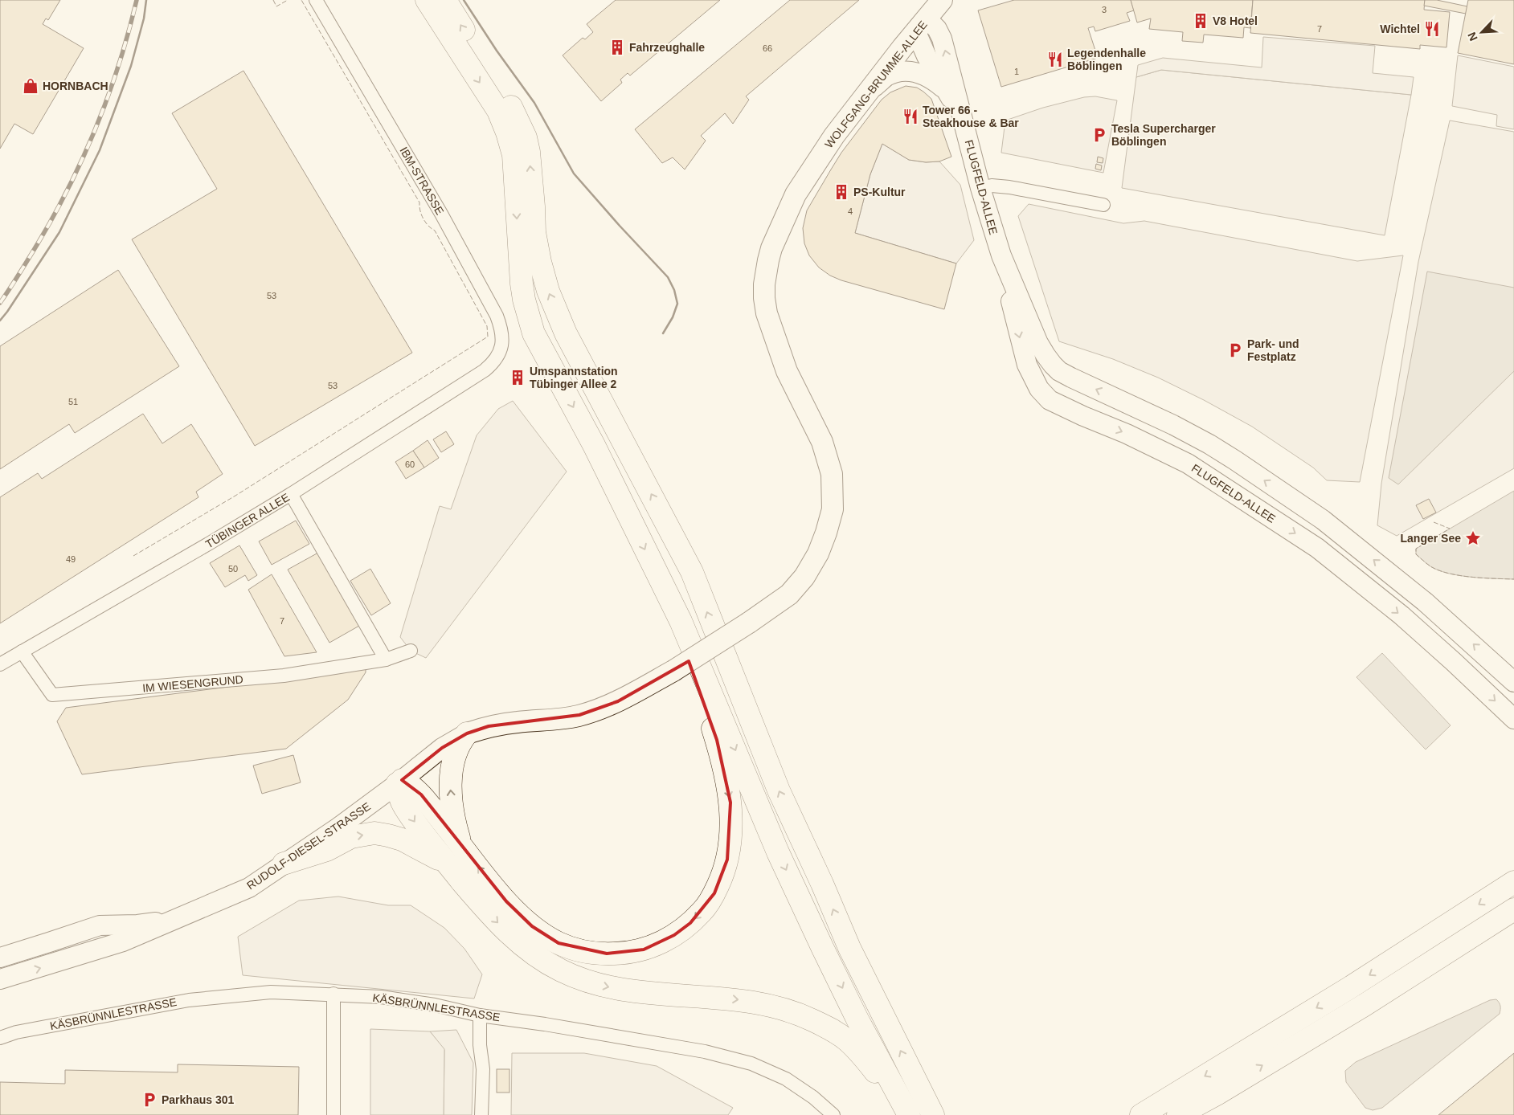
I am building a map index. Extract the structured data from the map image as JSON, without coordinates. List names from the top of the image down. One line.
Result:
{"streets":{"main road":["WOLFGANG-BRUMME-ALLEE","FLUGFELD-ALLEE","RUDOLF-DIESEL-STRASSE"],"street":["IBM-STRASSE","TÜBINGER ALLEE","IM WIESENGRUND","KÄSBRÜNNLESTRASSE"]},"crossings":[["WOLFGANG-BRUMME-ALLEE","FLUGFELD-ALLEE"],["WOLFGANG-BRUMME-ALLEE","RUDOLF-DIESEL-STRASSE"],["IBM-STRASSE","TÜBINGER ALLEE"],["TÜBINGER ALLEE","IM WIESENGRUND"]],"places":{"building":["V8 Hotel","Fahrzeughalle","PS-Kultur","Umspannstation Tübinger Allee 2"],"restaurant":["Wichtel","Legendenhalle Böblingen","Tower 66 - Steakhouse & Bar"],"shop":["HORNBACH"],"parking":["Tesla Supercharger Böblingen","Park- und Festplatz","Parkhaus 301"],"place":["Langer See"]},"house_numbers":["3","7","66","1","4","53","53","51","60","49","50","7"],"north":"bottom left"}
